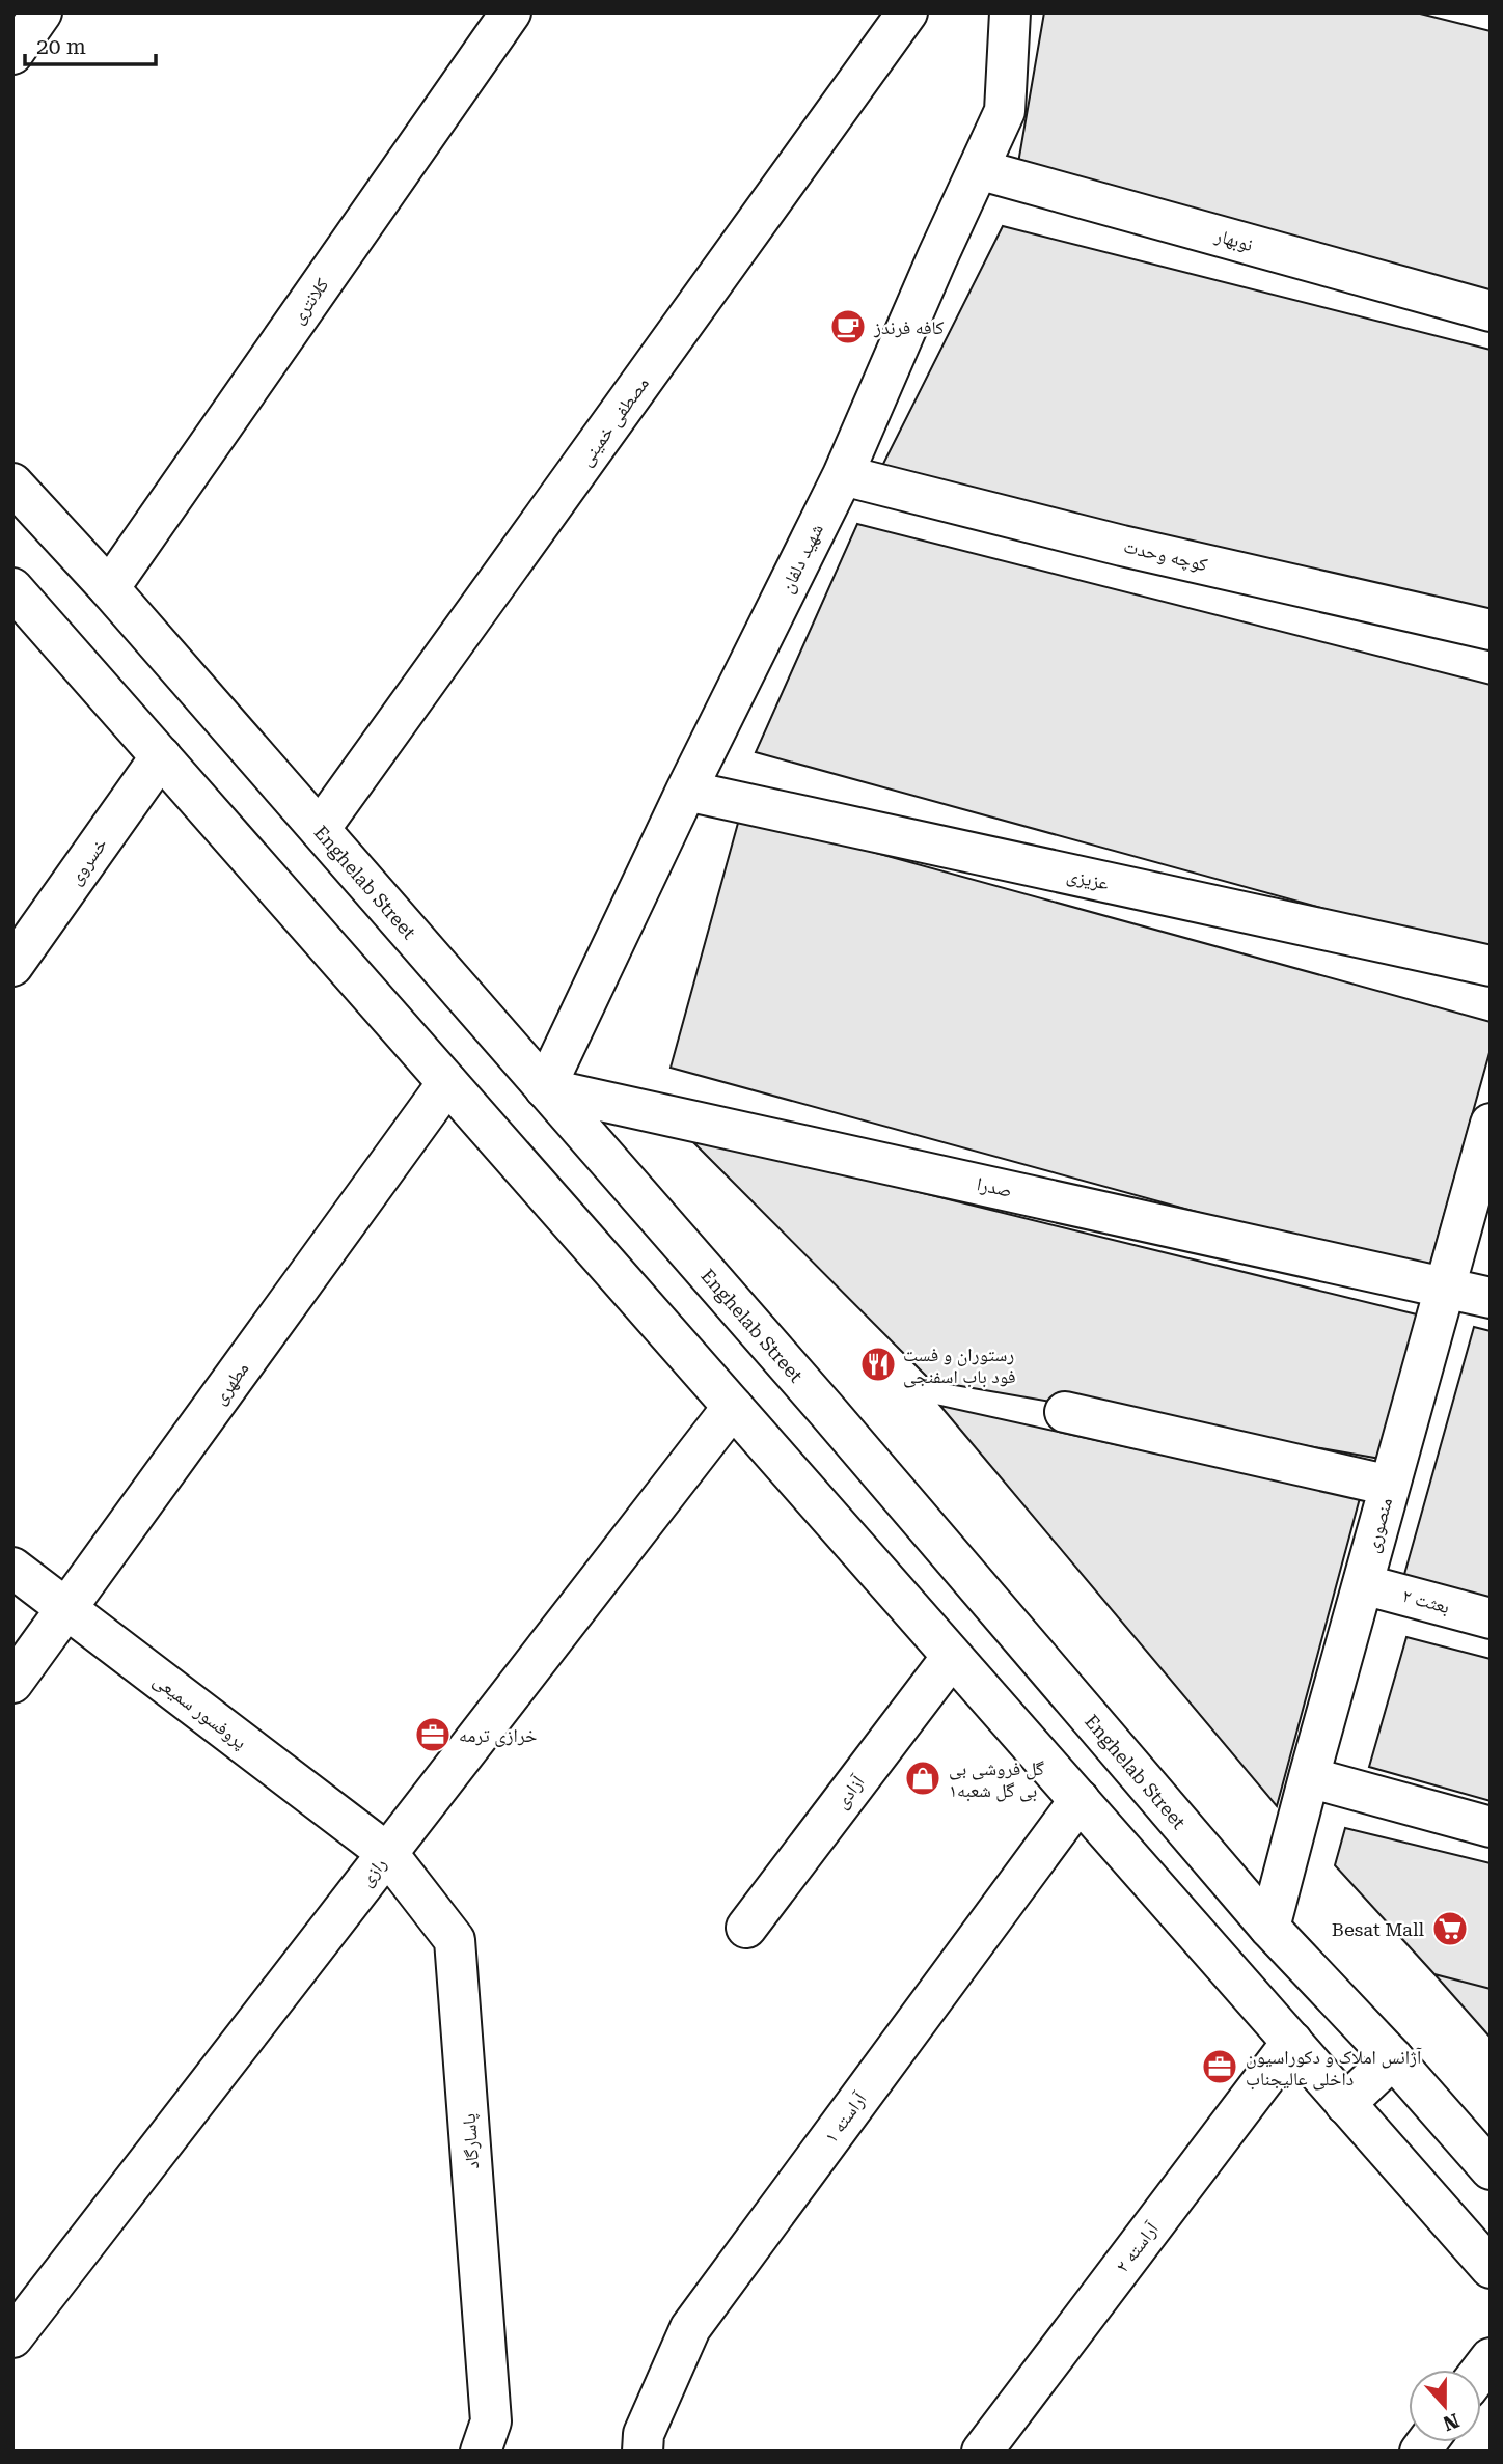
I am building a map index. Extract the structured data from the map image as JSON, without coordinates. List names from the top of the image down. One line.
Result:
{"streets":{"street":["نوبهار","کلانتری","مصطفی خمینی","کوچه وحدت","شهید دلفان","خسروی","عزیزی","Enghelab Street","صدرا","مطهری","منصوری","بعثت ۲","پروفسور سمیعی","آزادی","رازی","آراسته ۱","پاسارگاد","آراسته ۲"]},"crossings":[["نوبهار","شهید دلفان"],["کلانتری","Enghelab Street"],["مصطفی خمینی","Enghelab Street"],["کوچه وحدت","شهید دلفان"],["شهید دلفان","عزیزی"],["شهید دلفان","Enghelab Street"],["شهید دلفان","صدرا"],["Enghelab Street","صدرا"],["Enghelab Street","منصوری"],["Enghelab Street","آراسته ۱"],["صدرا","منصوری"],["مطهری","پروفسور سمیعی"],["منصوری","بعثت ۲"],["پروفسور سمیعی","رازی"],["پروفسور سمیعی","پاسارگاد"],["رازی","پاسارگاد"]],"places":{"cafe":["کافه فرندز"],"restaurant":["رستوران و فست فود باب اسفنجی"],"office":["خرازی ترمه","آژانس املاک و دکوراسیون داخلی عالیجناب"],"shop":["گل فروشی بی بی گل شعبه۱"],"supermarket":["Besat Mall"]},"scale_bar":"20 m","north":"bottom"}
